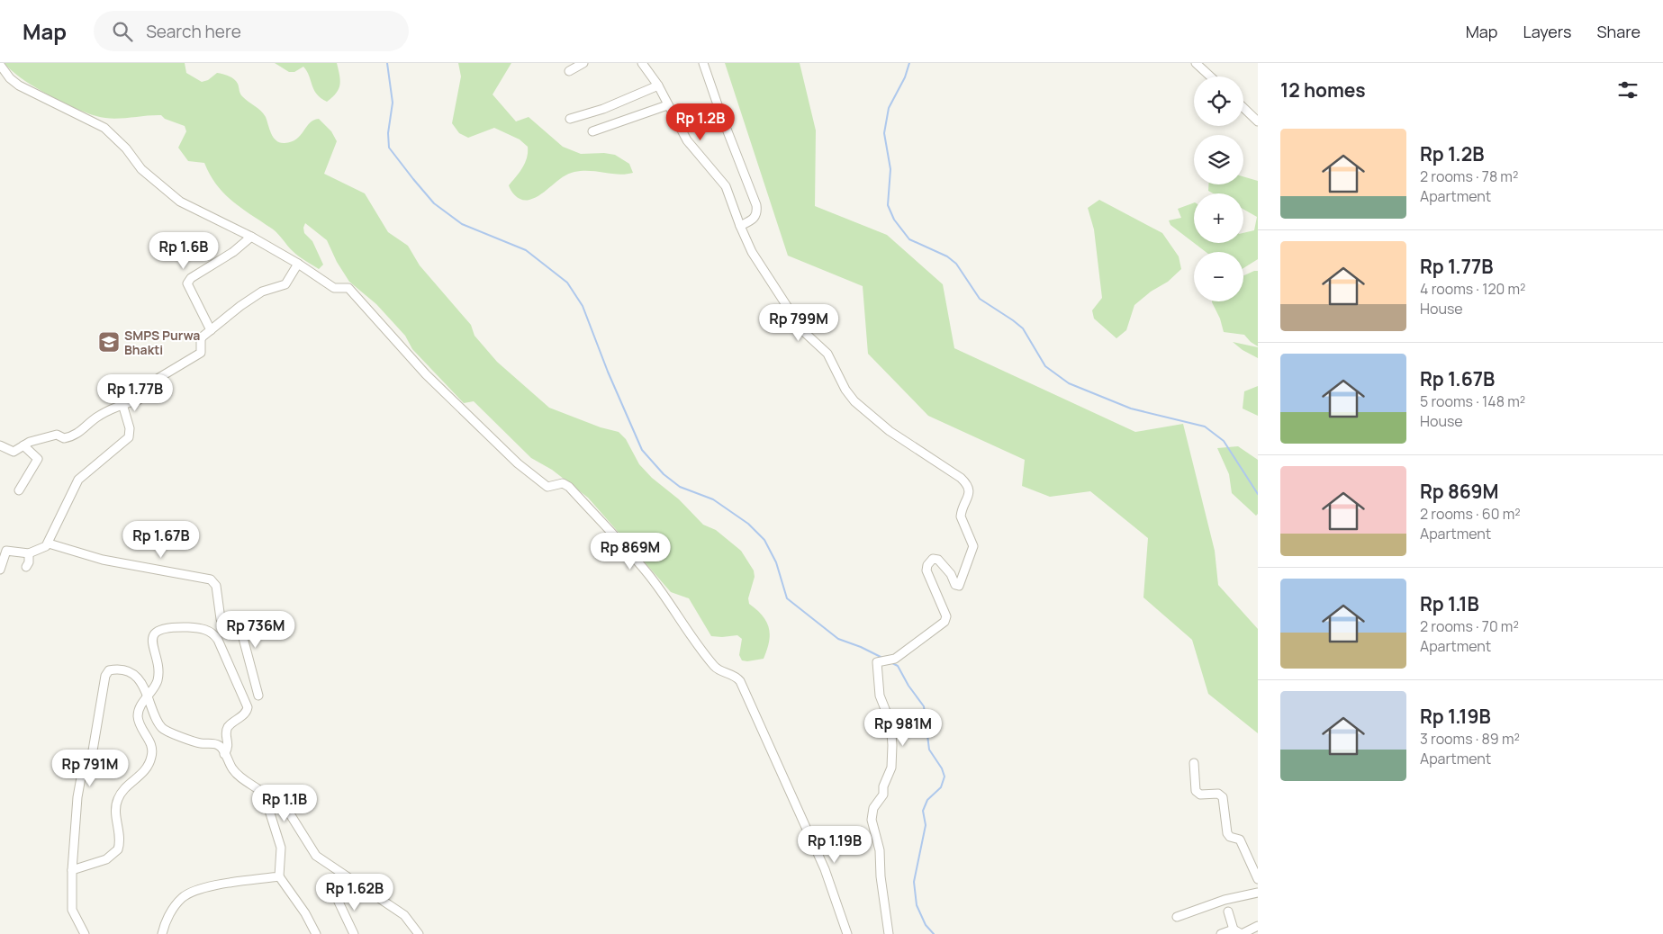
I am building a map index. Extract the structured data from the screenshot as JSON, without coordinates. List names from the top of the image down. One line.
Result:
{"places":{"school or university":["SMPS Purwa Bhakti"]},"page":{"header":"Map","search":"Search here","nav":["Map","Layers","Share"],"heading":"12 homes","map_buttons":["+","−"],"price":["Rp 1.2B","Rp 1.6B","Rp 799M","Rp 1.77B","Rp 1.67B","Rp 869M","Rp 736M","Rp 981M","Rp 791M","Rp 1.1B","Rp 1.19B","Rp 1.62B"],"list":[{"name":"Rp 1.2B","note":"2 rooms · 78 m² · Apartment"},{"name":"Rp 1.77B","note":"4 rooms · 120 m² · House"},{"name":"Rp 1.67B","note":"5 rooms · 148 m² · House"},{"name":"Rp 869M","note":"2 rooms · 60 m² · Apartment"},{"name":"Rp 1.1B","note":"2 rooms · 70 m² · Apartment"},{"name":"Rp 1.19B","note":"3 rooms · 89 m² · Apartment"}]}}
